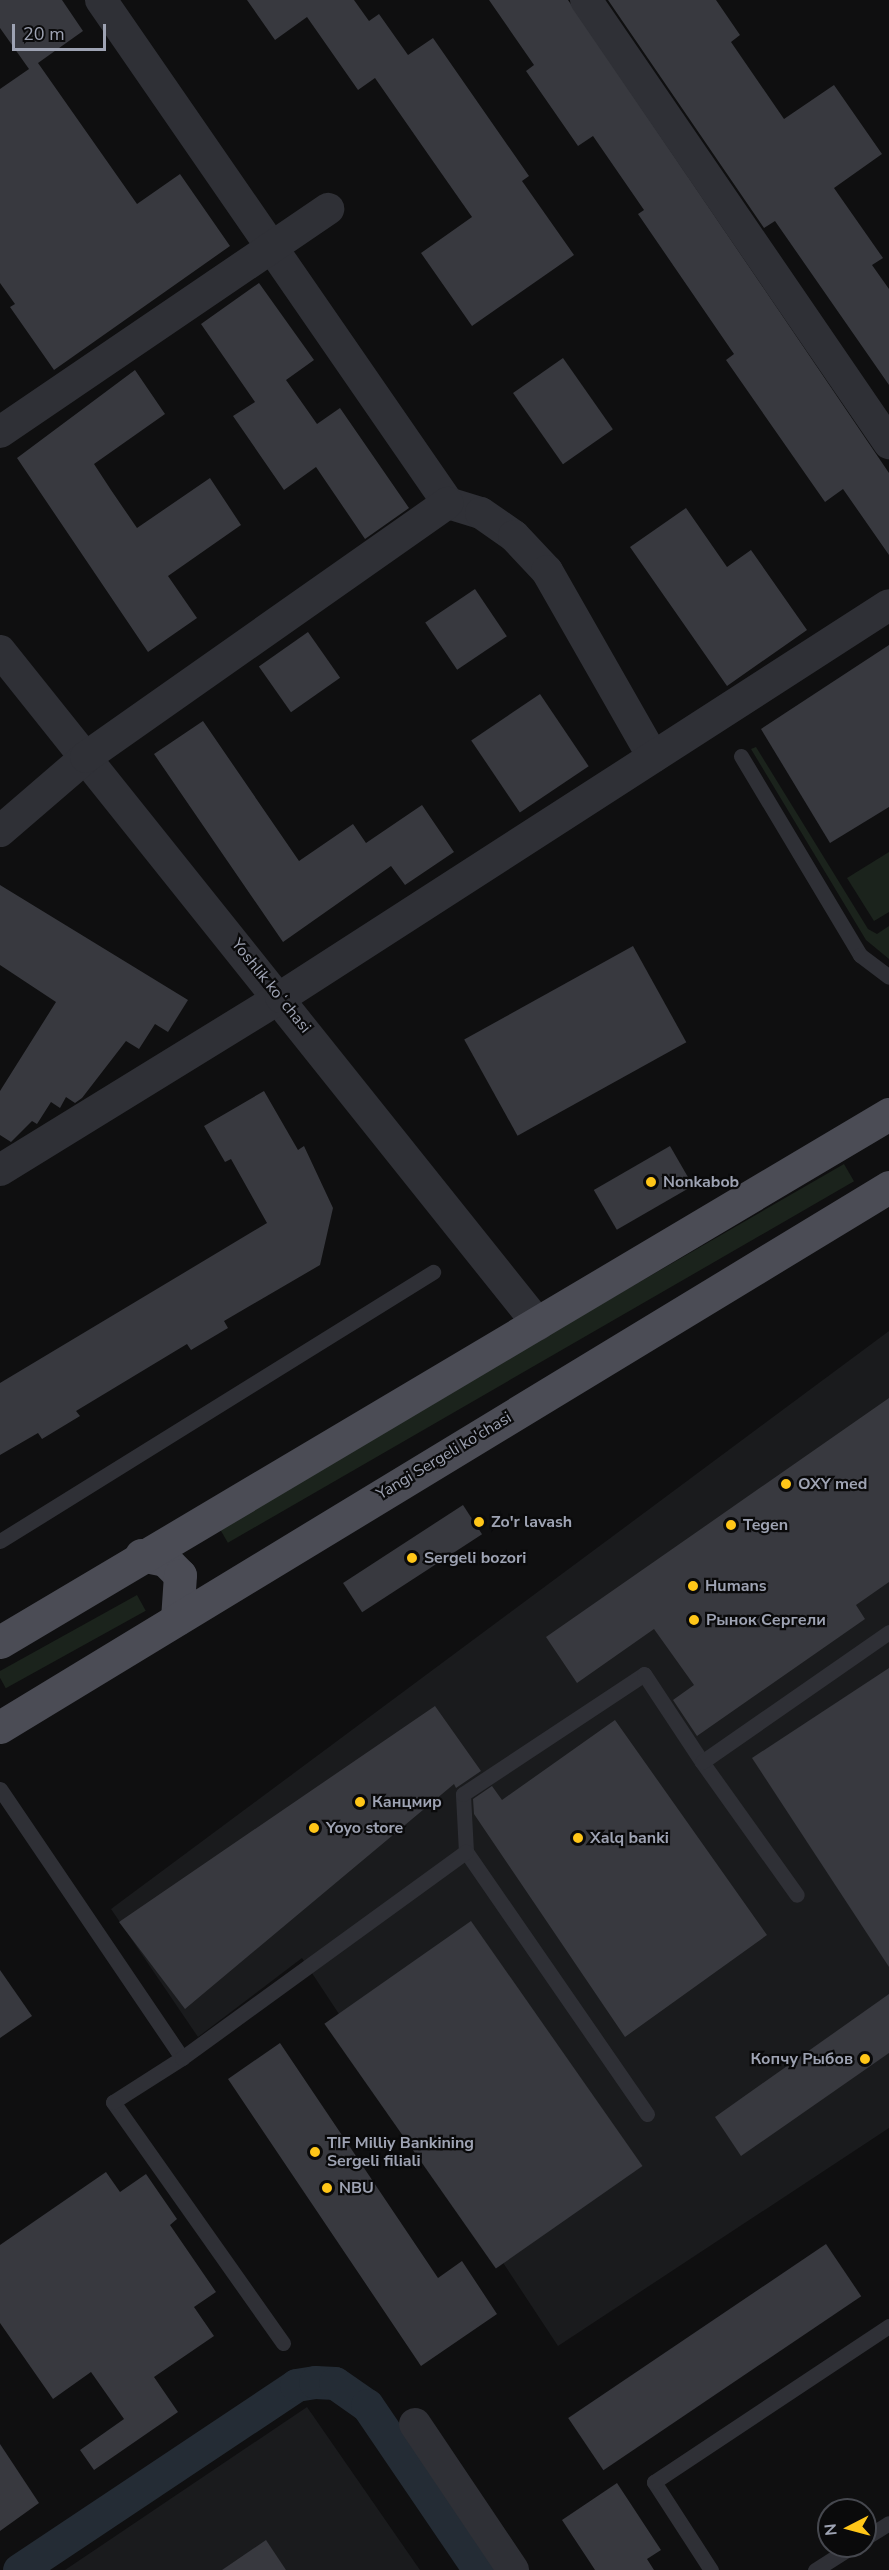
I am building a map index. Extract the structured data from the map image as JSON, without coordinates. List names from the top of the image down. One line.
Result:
{"streets":{"main road":["Yangi Sergeli ko'chasi"],"street":["Yoshlik koʻchasi"]},"places":["Nonkabob","OXY med","Zo'r lavash","Tegen","Sergeli bozori","Humans","Рынок Сергели","Канцмир","Yoyo store","Xalq banki","Копчу Рыбов","TIF Milliy Bankining Sergeli filiali","NBU"],"scale_bar":"20 m","north":"left"}
